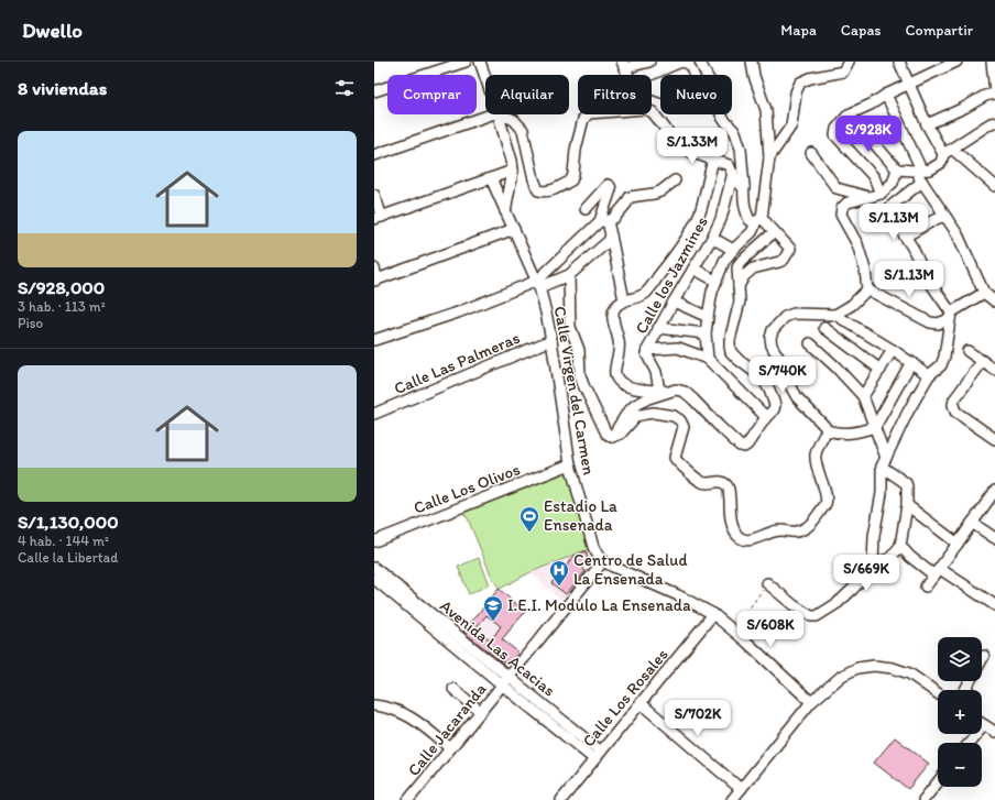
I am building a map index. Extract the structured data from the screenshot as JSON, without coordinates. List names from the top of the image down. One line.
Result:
{"streets":{"street":["Calle los Jazmines","Calle Las Palmeras","Calle Virgen del Carmen","Calle Los Olivos","Avenida Las Acacias","Calle Los Rosales","Calle Jacaranda"]},"crossings":[["Calle Las Palmeras","Calle Virgen del Carmen"],["Calle Virgen del Carmen","Calle Los Olivos"],["Calle Virgen del Carmen","Calle Jacaranda"],["Avenida Las Acacias","Calle Los Rosales"],["Avenida Las Acacias","Calle Jacaranda"]],"places":{"sports":["Estadio La Ensenada"],"hospital":["Centro de Salud La Ensenada"],"school or university":["I.E.I. Modulo La Ensenada"]},"page":{"header":"Dwello","nav":["Mapa","Capas","Compartir"],"heading":"8 viviendas","chip":["Comprar","Alquilar","Filtros","Nuevo"],"list":[{"name":"S/928,000","note":"3 hab. · 113 m² · Piso"},{"name":"S/1,130,000","note":"4 hab. · 144 m² · Calle la Libertad"}],"price":["S/928K","S/1.33M","S/1.13M","S/1.13M","S/740K","S/669K","S/608K","S/702K"],"map_buttons":["+","−"]}}
